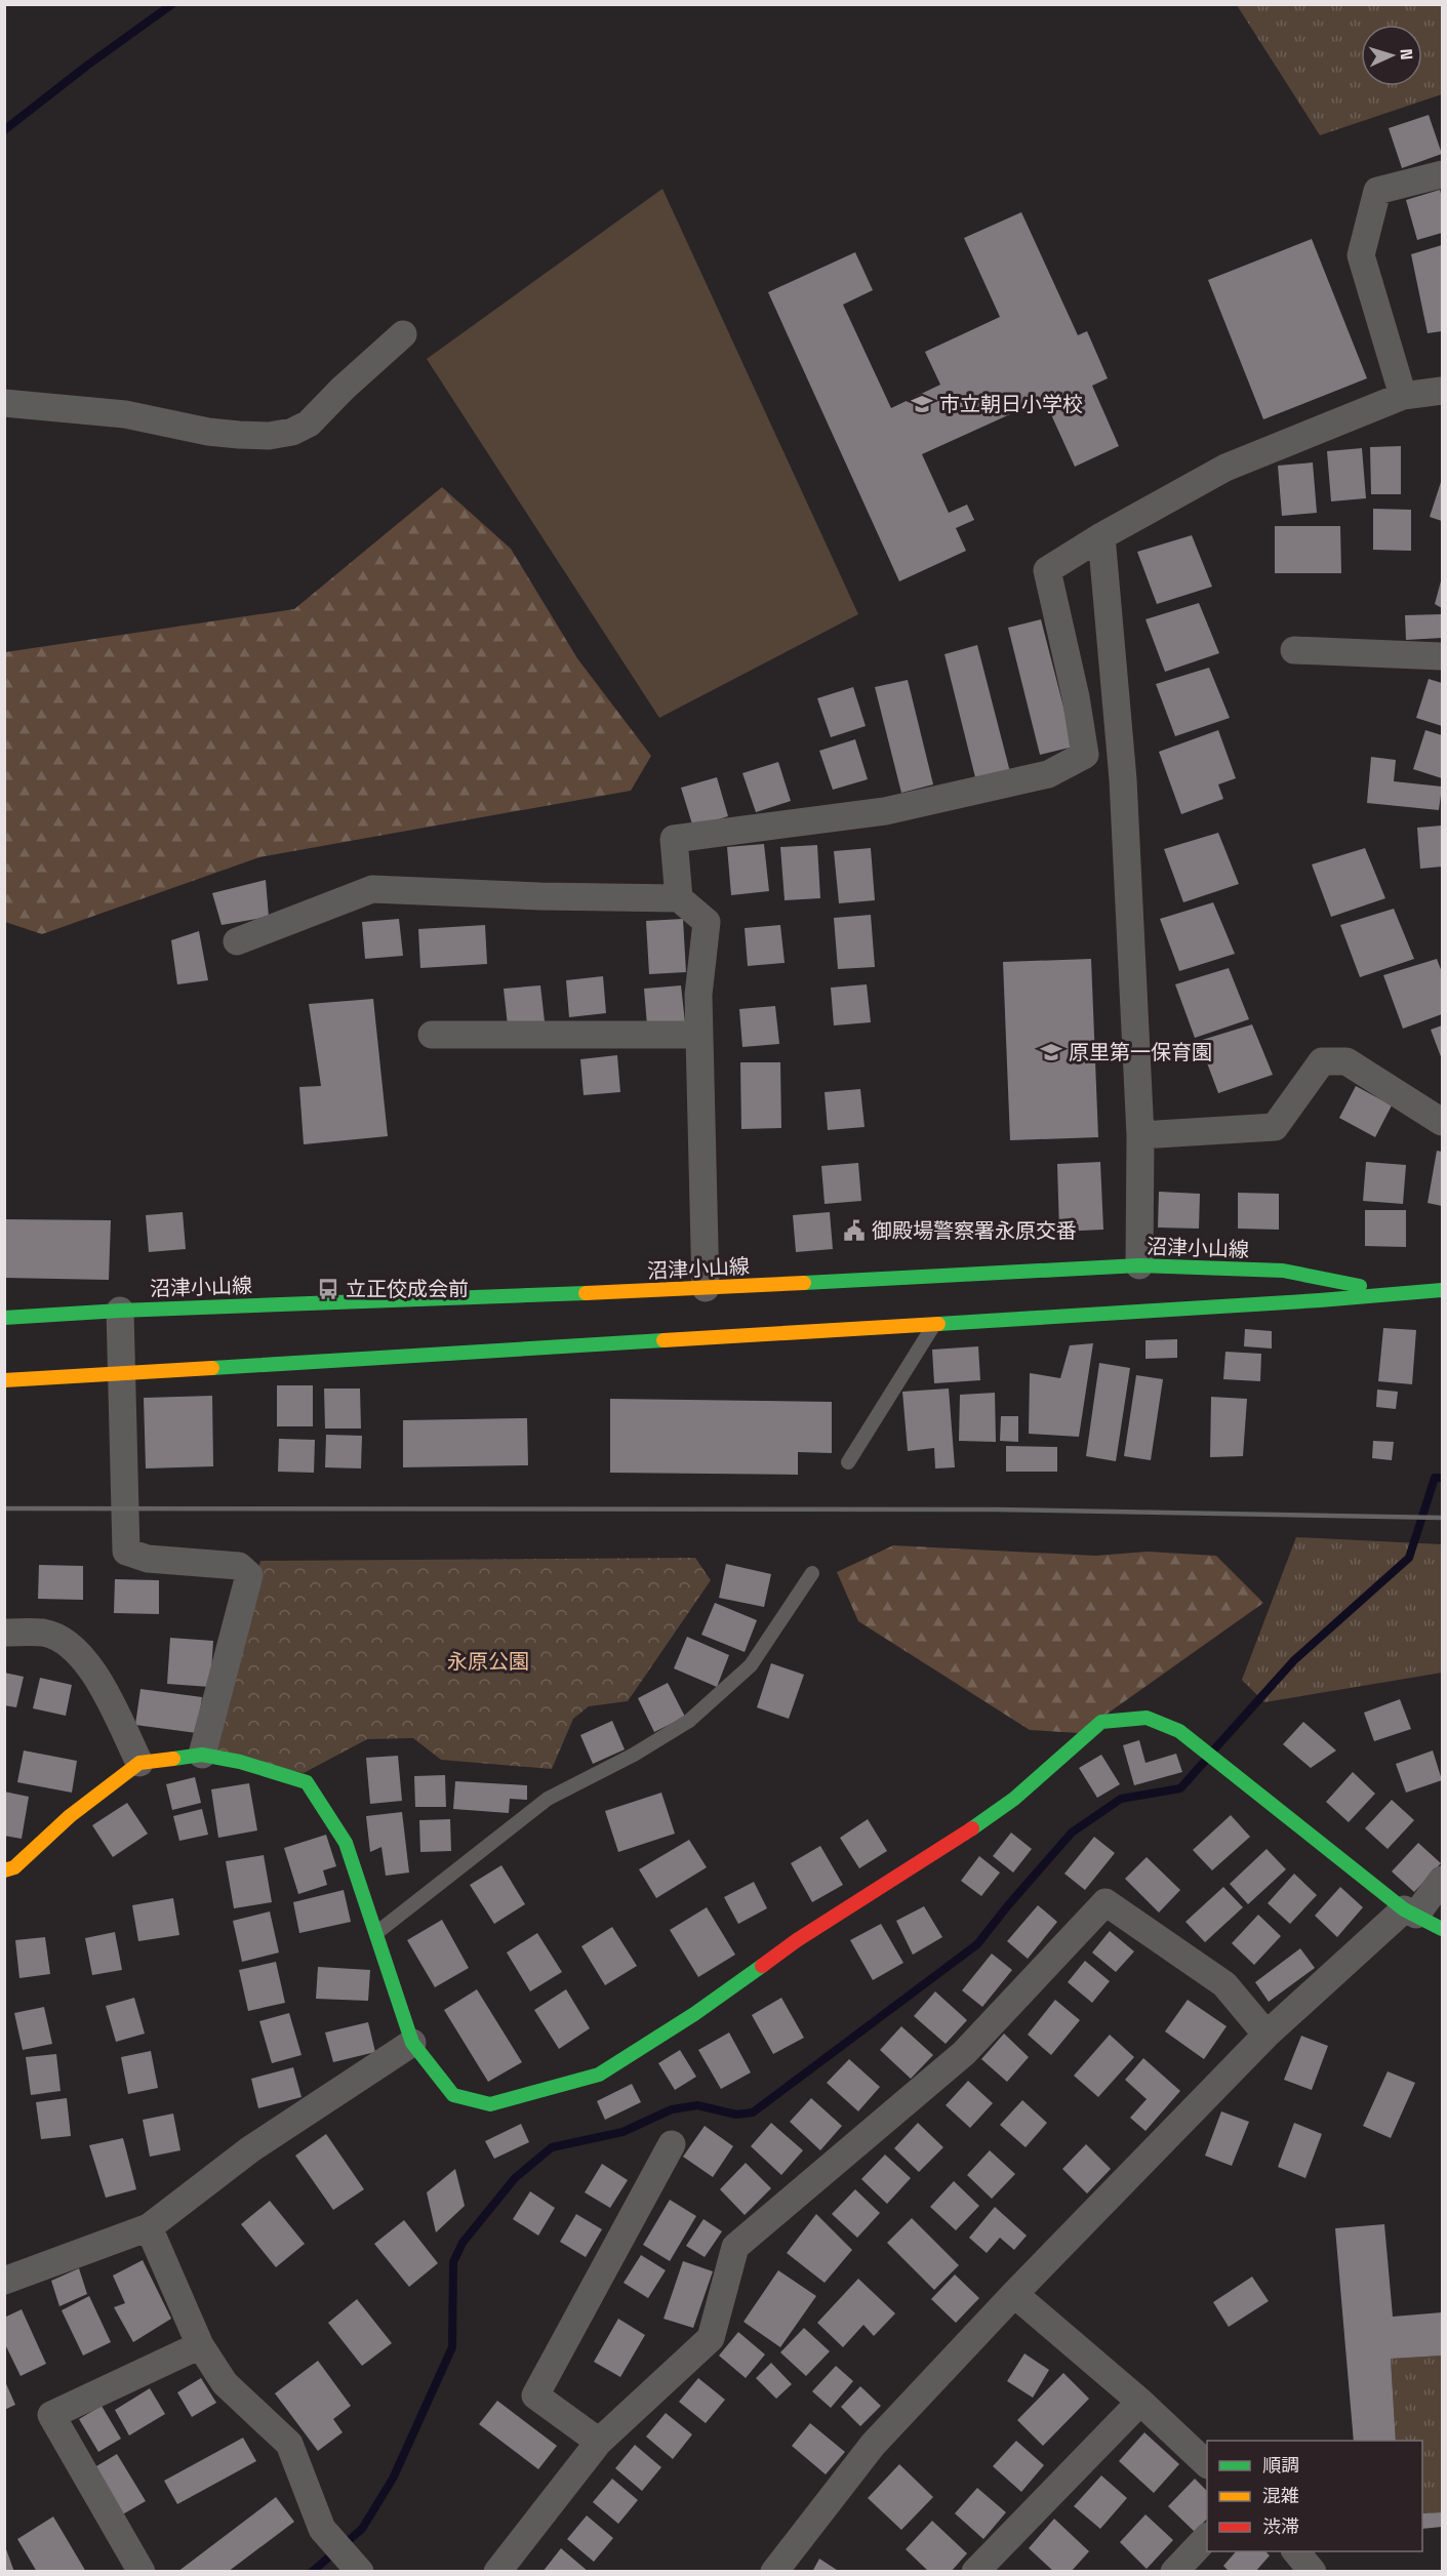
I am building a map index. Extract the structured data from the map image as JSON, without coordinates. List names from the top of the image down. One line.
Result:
{"streets":{"main road":["沼津小山線"]},"parks":["永原公園"],"places":{"school or university":["市立朝日小学校","原里第一保育園"],"public building":["御殿場警察署永原交番"],"bus stop":["立正佼成会前"]},"legend":["順調","混雑","渋滞"],"north":"right"}
